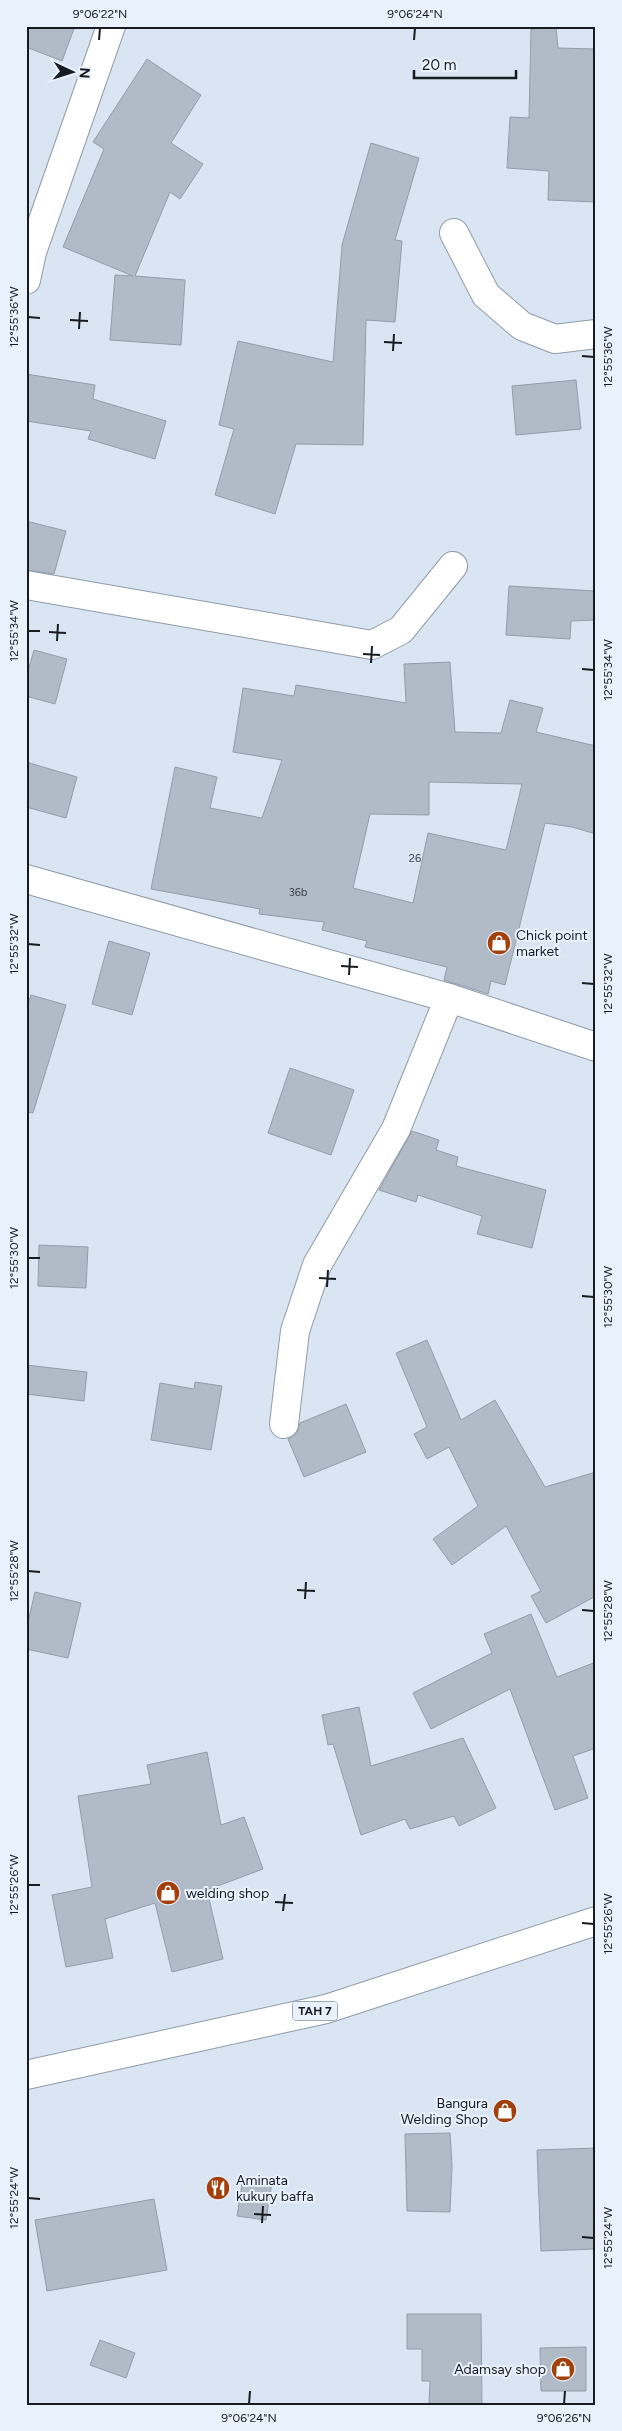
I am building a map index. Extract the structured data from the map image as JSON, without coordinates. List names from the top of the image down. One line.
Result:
{"streets":{"main road":["TAH 7"]},"places":{"shop":["Chick point market","welding shop","Bangura Welding Shop","Adamsay shop"],"restaurant":["Aminata kukury baffa"]},"house_numbers":["26","36b"],"scale_bar":"20 m","north":"right","coordinates":["9°06'22\"N","9°06'24\"N","12°55'36\"W","12°55'34\"W","12°55'32\"W","12°55'30\"W","12°55'28\"W","12°55'26\"W","12°55'24\"W","9°06'26\"N"]}
